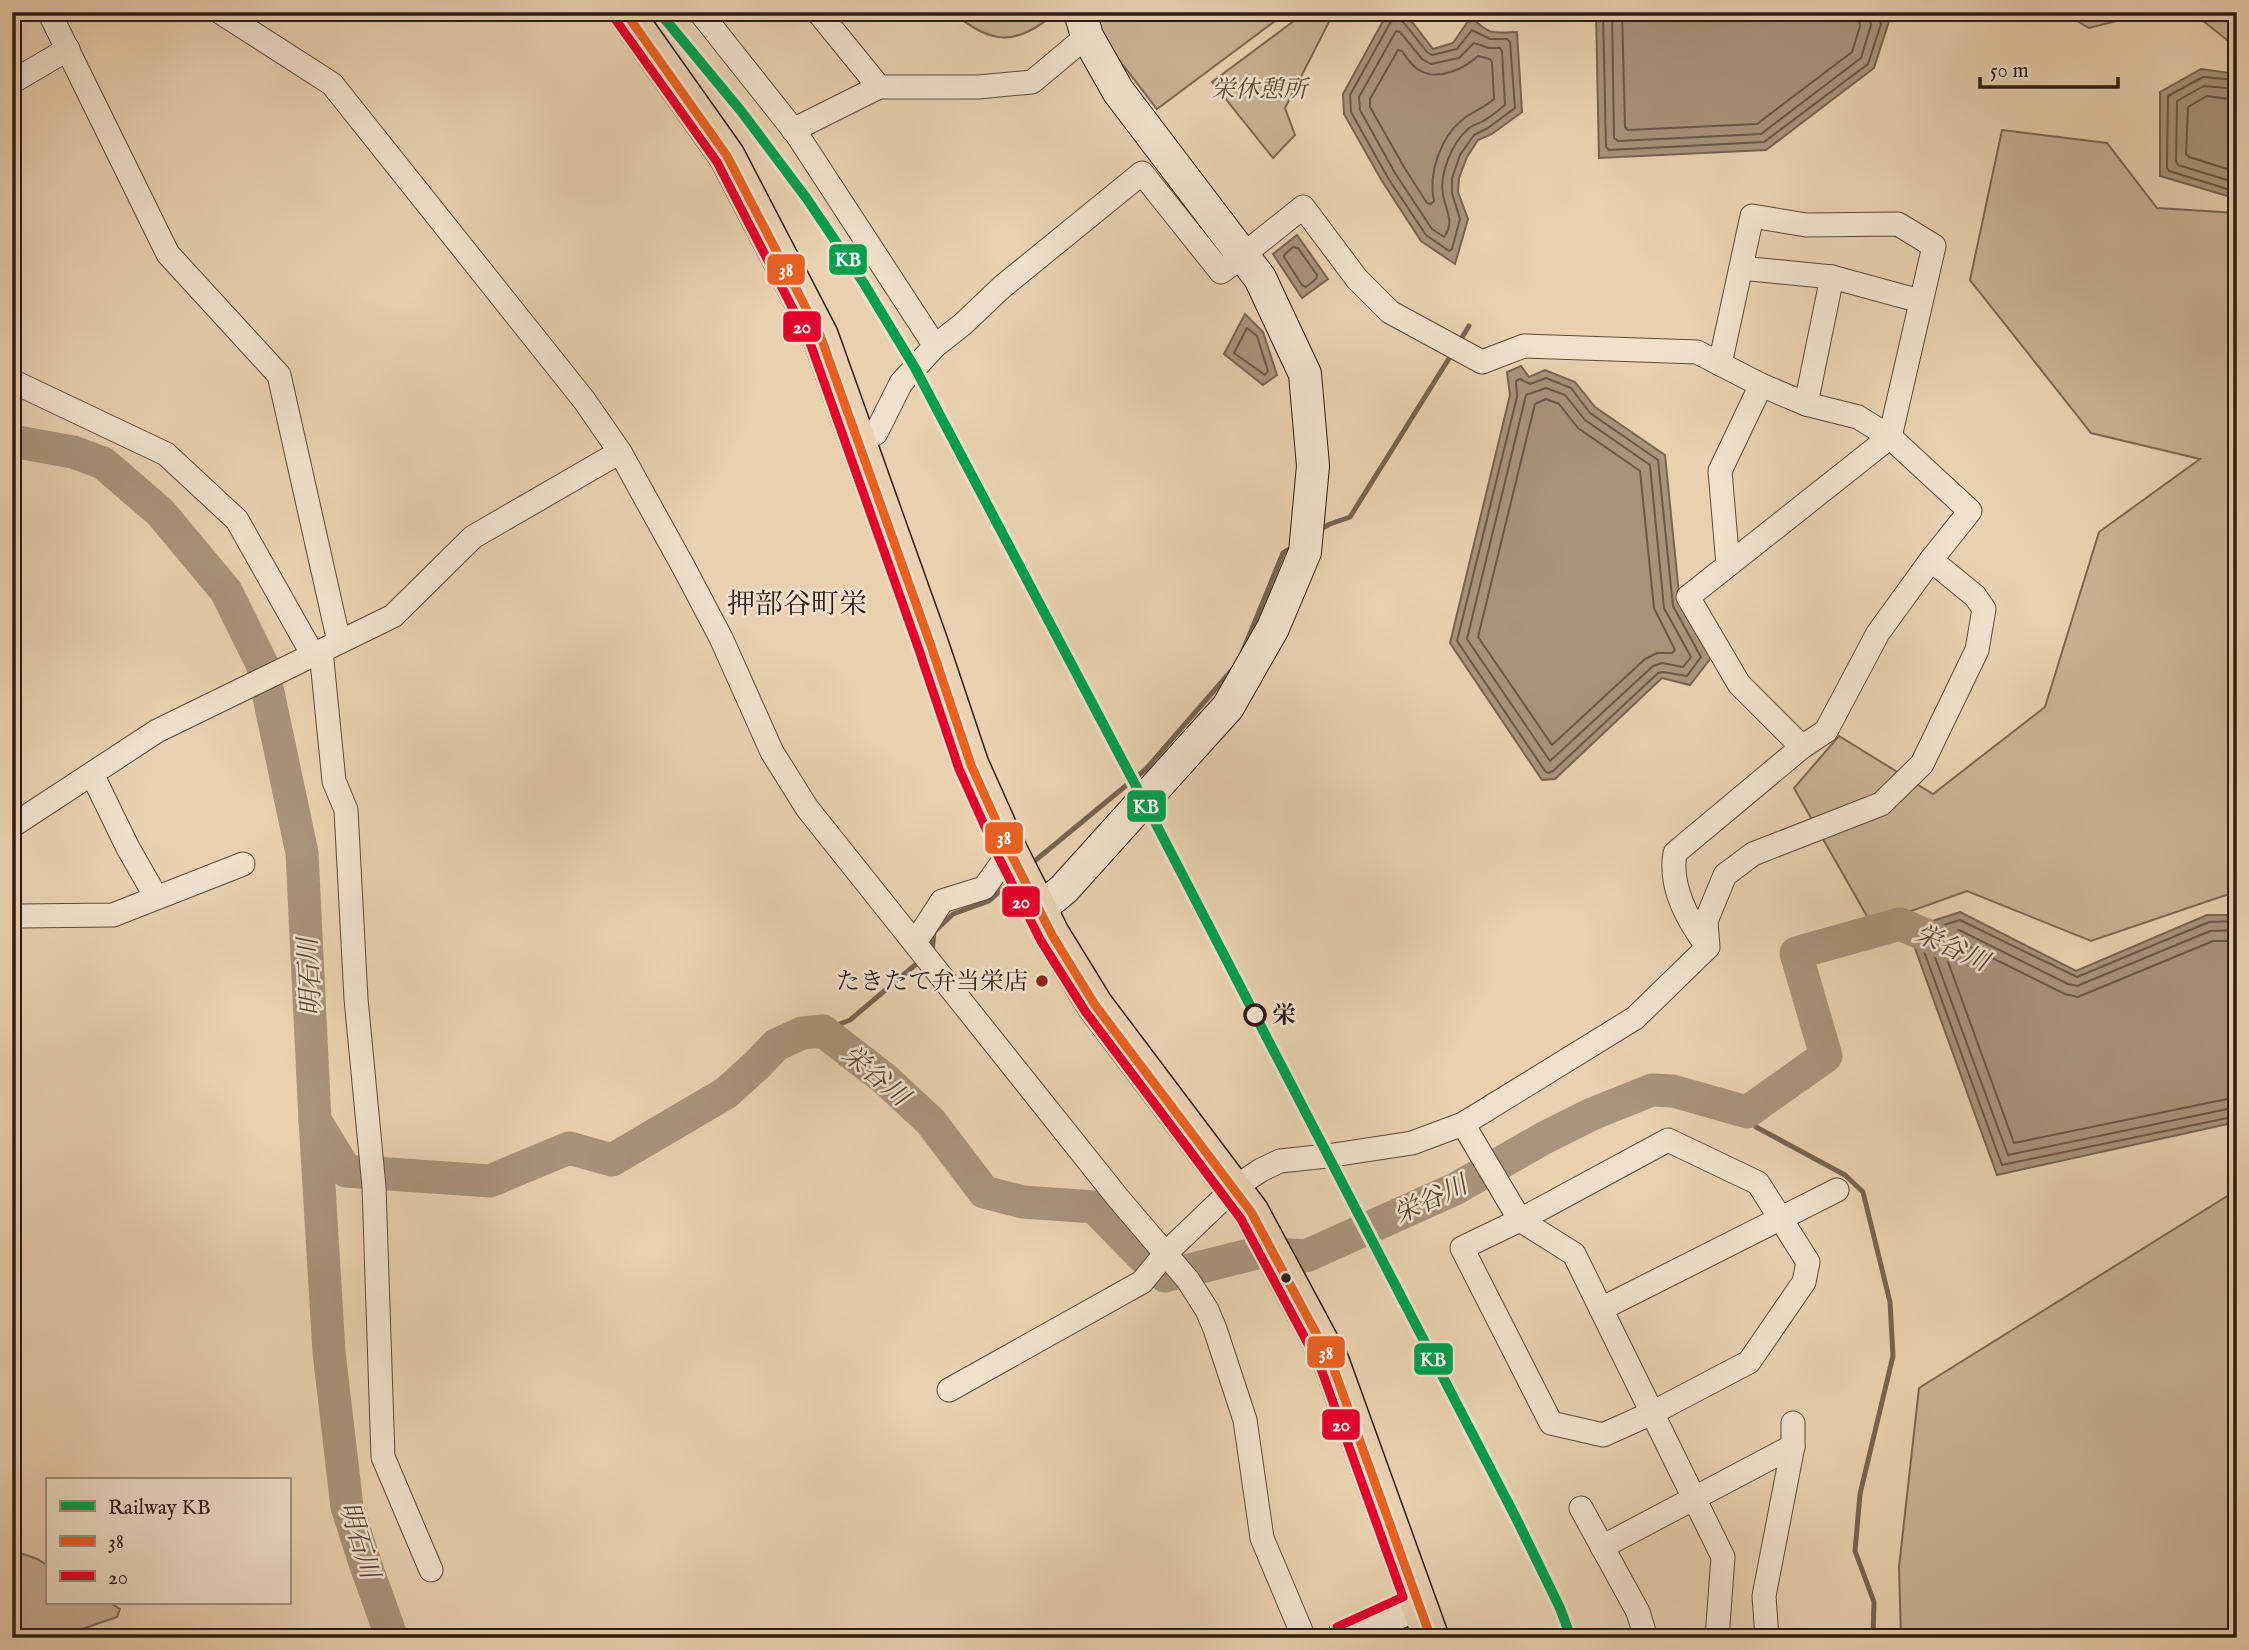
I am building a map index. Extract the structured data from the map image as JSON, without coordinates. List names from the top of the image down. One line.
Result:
{"districts":["押部谷町栄"],"water":["栄谷川","明石川"],"parks":["栄休憩所"],"places":["たきたて弁当栄店","栄"],"lines":["rail line KB","transit line 38","transit line 20"],"legend":["Railway KB","38","20"],"scale_bar":"50 m"}
